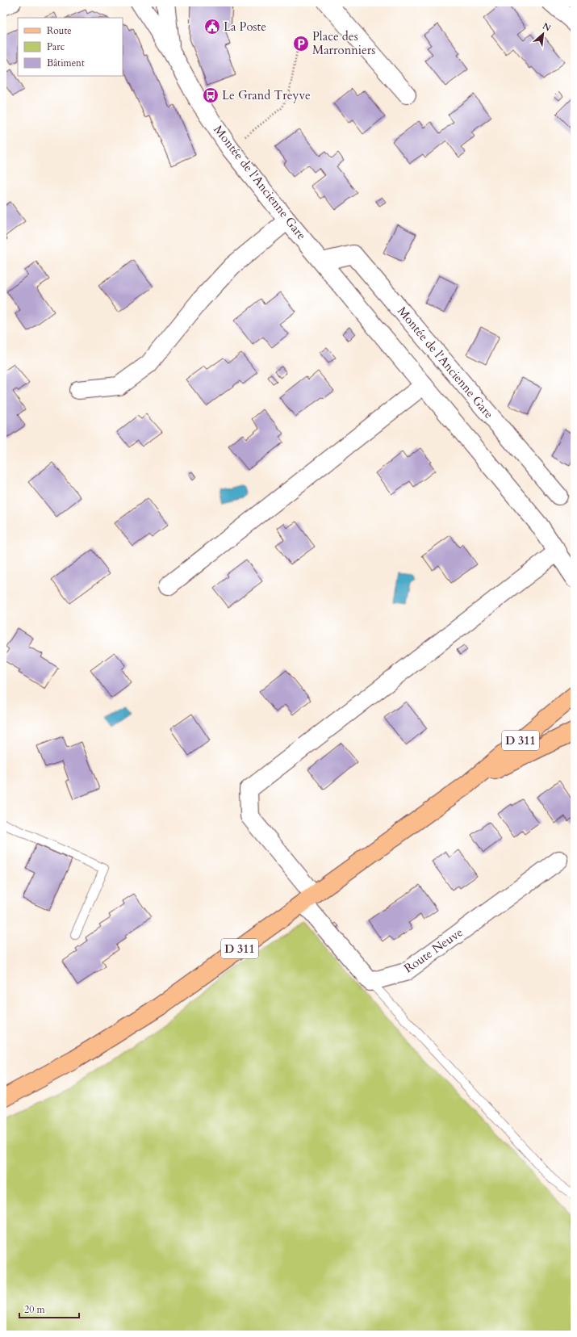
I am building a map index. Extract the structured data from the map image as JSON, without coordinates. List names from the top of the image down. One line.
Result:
{"streets":{"main road":["D 311"],"street":["Montée de l'Ancienne Gare","Route Neuve"]},"places":{"public building":["La Poste"],"parking":["Place des Marronniers"],"bus stop":["Le Grand Treyve"]},"legend":["Route","Parc","Bâtiment"],"scale_bar":"20 m","north":"top right"}
